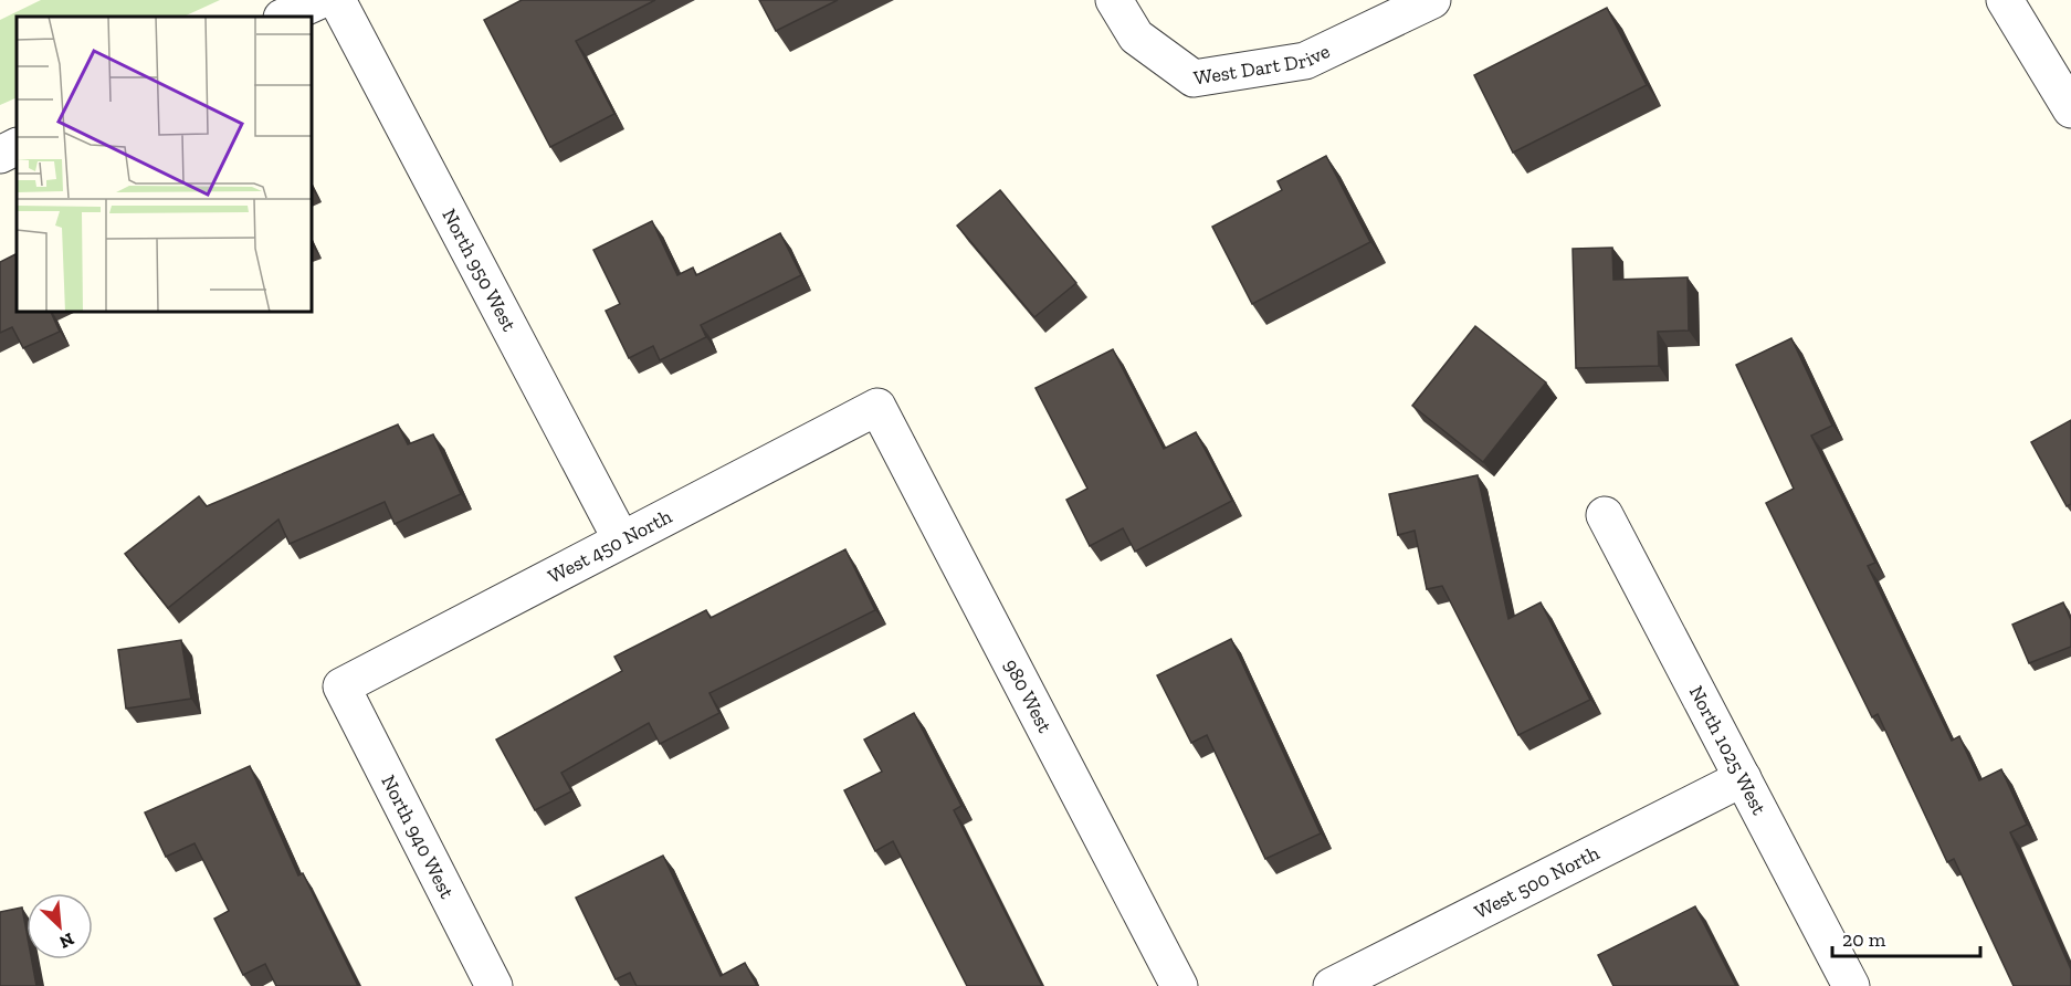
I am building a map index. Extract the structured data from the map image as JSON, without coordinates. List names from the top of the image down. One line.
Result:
{"streets":{"street":["West Dart Drive","North 950 West","West 450 North","980 West","North 1025 West","North 940 West","West 500 North"]},"crossings":[["North 950 West","West 450 North"],["West 450 North","980 West"],["West 450 North","North 940 West"],["North 1025 West","West 500 North"]],"scale_bar":"20 m","north":"bottom right"}
